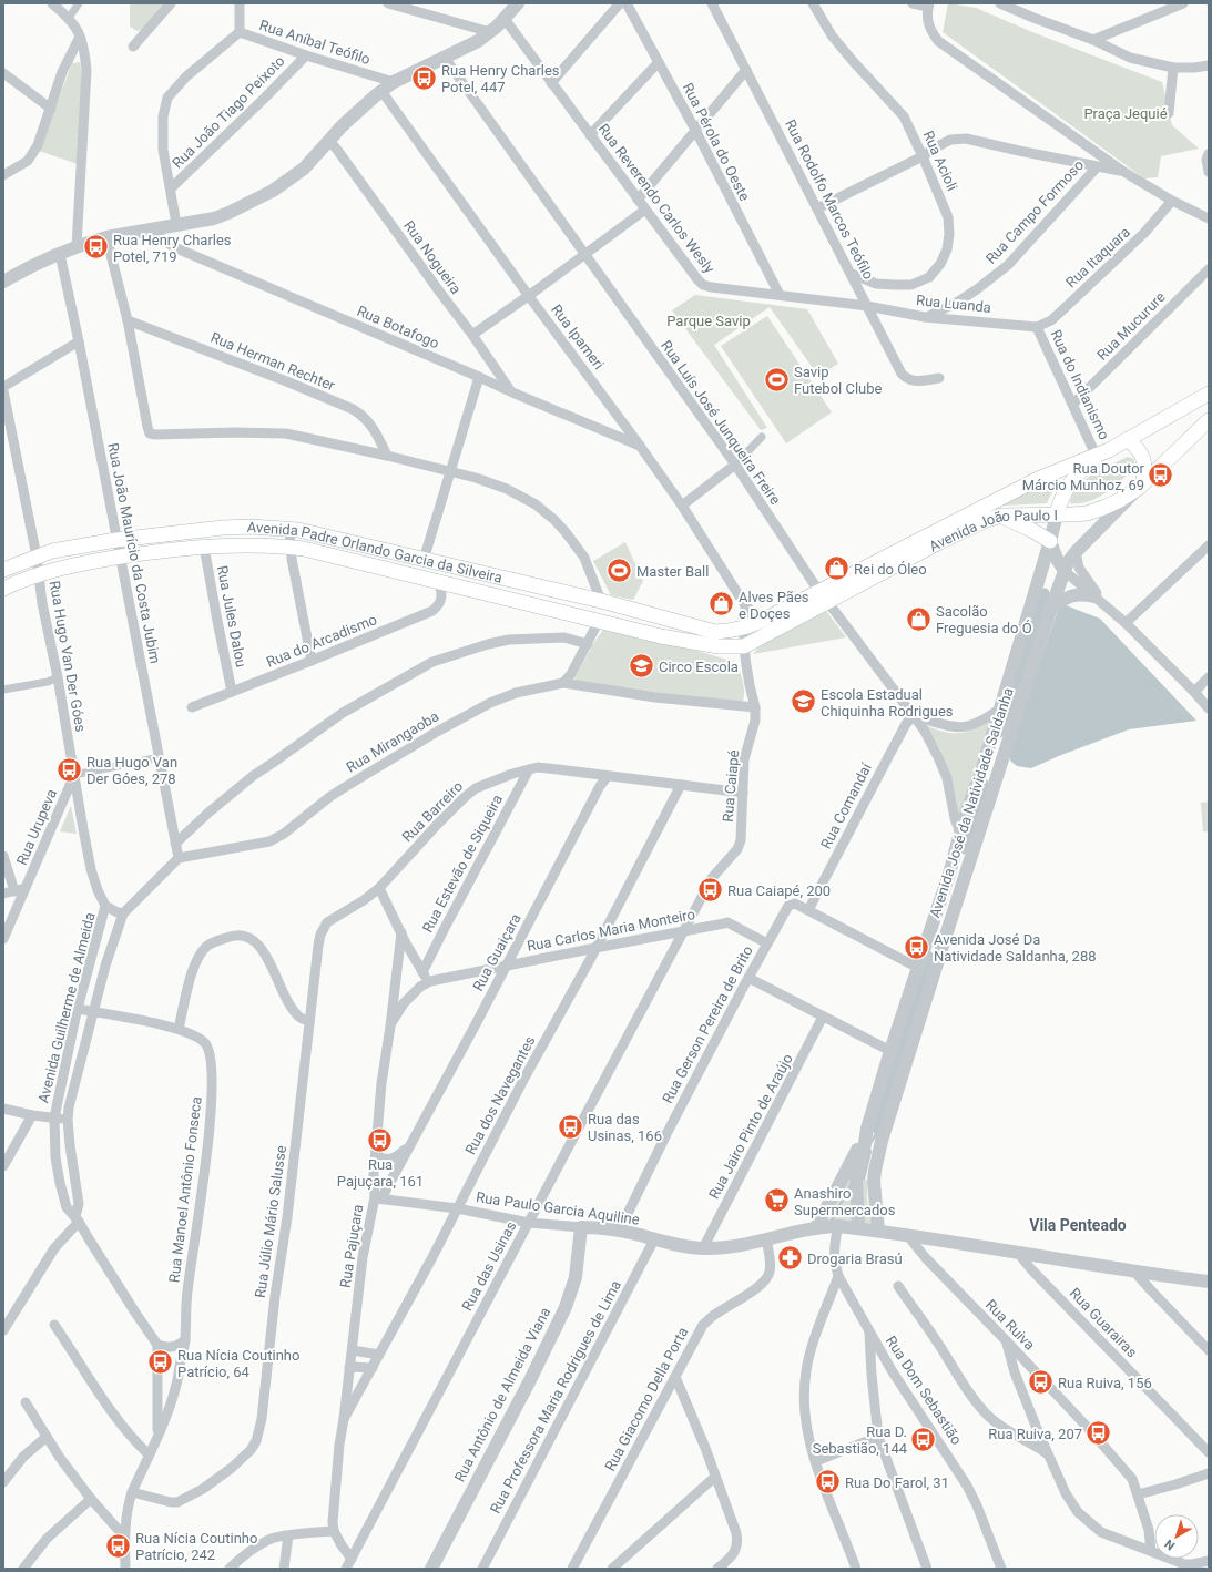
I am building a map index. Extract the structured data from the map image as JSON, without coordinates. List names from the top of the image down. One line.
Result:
{"streets":{"main road":["Avenida João Paulo I","Avenida Padre Orlando Garcia da Silveira"],"street":["Rua Aníbal Teófilo","Rua João Tiago Peixoto","Rua Pérola do Oeste","Rua Acioli","Rua Reverendo Carlos Wesly","Rua Rodolfo Marcos Teófilo","Rua Campo Formoso","Rua Nogueira","Rua Itaquara","Rua Luanda","Rua Mucurure","Rua Botafogo","Rua Ipameri","Rua Herman Rechter","Rua do Indianismo","Rua Luís José Junqueira Freire","Rua João Maurício da Costa Jubim","Rua Jules Dalou","Rua do Arcadismo","Rua Hugo Van Der Góes","Rua Mirangaoba","Rua Caiapé","Avenida José da Natividade Saldanha","Rua Comandaí","Rua Barreiro","Rua Urupeva","Rua Estevão de Siqueira","Rua Carlos Maria Monteiro","Rua Guaiçara","Avenida Guilherme de Almeida","Rua Gerson Pereira de Brito","Rua dos Navegantes","Rua Jairo Pinto de Araújo","Rua Manoel Antônio Fonseca","Rua Paulo Garcia Aquiline","Rua Júlio Mário Salusse","Rua Pajuçara","Rua das Usinas","Rua Guarairas","Rua Ruiva","Rua Dom Sebastião","Rua Antônio de Almeida Viana","Rua Professora Maria Rodrigues de Lima","Rua Giacomo Della Porta"]},"crossings":[["Rua Aníbal Teófilo","Rua João Tiago Peixoto"],["Rua Pérola do Oeste","Rua Reverendo Carlos Wesly"],["Rua Acioli","Rua Rodolfo Marcos Teófilo"],["Rua Reverendo Carlos Wesly","Rua Rodolfo Marcos Teófilo"],["Rua Reverendo Carlos Wesly","Rua Luanda"],["Rua Rodolfo Marcos Teófilo","Rua Luanda"],["Rua Campo Formoso","Rua Luanda"],["Rua Nogueira","Rua Botafogo"],["Rua Itaquara","Rua Luanda"],["Rua Itaquara","Rua do Indianismo"],["Rua Luanda","Rua do Indianismo"],["Rua Mucurure","Rua do Indianismo"],["Rua Botafogo","Rua Ipameri"],["Rua Ipameri","Avenida João Paulo I"],["Rua do Indianismo","Avenida João Paulo I"],["Rua Luís José Junqueira Freire","Avenida João Paulo I"],["Rua Luís José Junqueira Freire","Avenida José da Natividade Saldanha"],["Rua Luís José Junqueira Freire","Rua Comandaí"],["Avenida João Paulo I","Avenida Padre Orlando Garcia da Silveira"],["Avenida João Paulo I","Rua Caiapé"],["Avenida João Paulo I","Avenida José da Natividade Saldanha"],["Rua João Maurício da Costa Jubim","Avenida Padre Orlando Garcia da Silveira"],["Rua João Maurício da Costa Jubim","Rua Mirangaoba"],["Avenida Padre Orlando Garcia da Silveira","Rua Jules Dalou"],["Avenida Padre Orlando Garcia da Silveira","Rua do Arcadismo"],["Avenida Padre Orlando Garcia da Silveira","Rua Hugo Van Der Góes"],["Avenida Padre Orlando Garcia da Silveira","Rua Caiapé"],["Rua Jules Dalou","Rua do Arcadismo"],["Rua Hugo Van Der Góes","Rua Urupeva"],["Rua Hugo Van Der Góes","Avenida Guilherme de Almeida"],["Rua Mirangaoba","Rua Caiapé"],["Rua Caiapé","Rua Barreiro"],["Rua Caiapé","Rua Carlos Maria Monteiro"],["Rua Caiapé","Rua das Usinas"],["Avenida José da Natividade Saldanha","Rua Paulo Garcia Aquiline"],["Rua Comandaí","Rua Gerson Pereira de Brito"],["Rua Barreiro","Rua Estevão de Siqueira"],["Rua Barreiro","Rua Guaiçara"],["Rua Barreiro","Rua dos Navegantes"],["Rua Barreiro","Rua Júlio Mário Salusse"],["Rua Carlos Maria Monteiro","Rua Guaiçara"],["Rua Carlos Maria Monteiro","Rua Gerson Pereira de Brito"],["Rua Carlos Maria Monteiro","Rua dos Navegantes"],["Rua Carlos Maria Monteiro","Rua Pajuçara"],["Rua Carlos Maria Monteiro","Rua das Usinas"],["Rua Guaiçara","Rua Paulo Garcia Aquiline"],["Rua Guaiçara","Rua Pajuçara"],["Avenida Guilherme de Almeida","Rua Manoel Antônio Fonseca"],["Rua Gerson Pereira de Brito","Rua Paulo Garcia Aquiline"],["Rua dos Navegantes","Rua Paulo Garcia Aquiline"],["Rua dos Navegantes","Rua Pajuçara"],["Rua Jairo Pinto de Araújo","Rua Paulo Garcia Aquiline"],["Rua Manoel Antônio Fonseca","Rua Júlio Mário Salusse"],["Rua Paulo Garcia Aquiline","Rua Pajuçara"],["Rua Paulo Garcia Aquiline","Rua das Usinas"],["Rua Paulo Garcia Aquiline","Rua Guarairas"],["Rua Paulo Garcia Aquiline","Rua Ruiva"],["Rua Paulo Garcia Aquiline","Rua Dom Sebastião"],["Rua Paulo Garcia Aquiline","Rua Antônio de Almeida Viana"],["Rua Paulo Garcia Aquiline","Rua Professora Maria Rodrigues de Lima"],["Rua Paulo Garcia Aquiline","Rua Giacomo Della Porta"],["Rua Pajuçara","Rua das Usinas"]],"districts":["Vila Penteado"],"parks":["Praça Jequié","Parque Savip"],"places":{"bus stop":["Rua Henry Charles Potel, 447","Rua Henry Charles Potel, 719","Rua Doutor Márcio Munhoz, 69","Rua Hugo Van Der Góes, 278","Rua Caiapé, 200","Avenida José Da Natividade Saldanha, 288","Rua das Usinas, 166","Rua Pajuçara, 161","Rua Nícia Coutinho Patrício, 64","Rua Ruiva, 156","Rua Ruiva, 207","Rua D. Sebastião, 144","Rua Do Farol, 31","Rua Nícia Coutinho Patrício, 242"],"sports":["Savip Futebol Clube","Master Ball"],"shop":["Rei do Óleo","Alves Pães e Doçes","Sacolão Freguesia do Ó"],"school or university":["Circo Escola","Escola Estadual Chiquinha Rodrigues"],"supermarket":["Anashiro Supermercados"],"pharmacy":["Drogaria Brasú"]},"north":"bottom left"}
